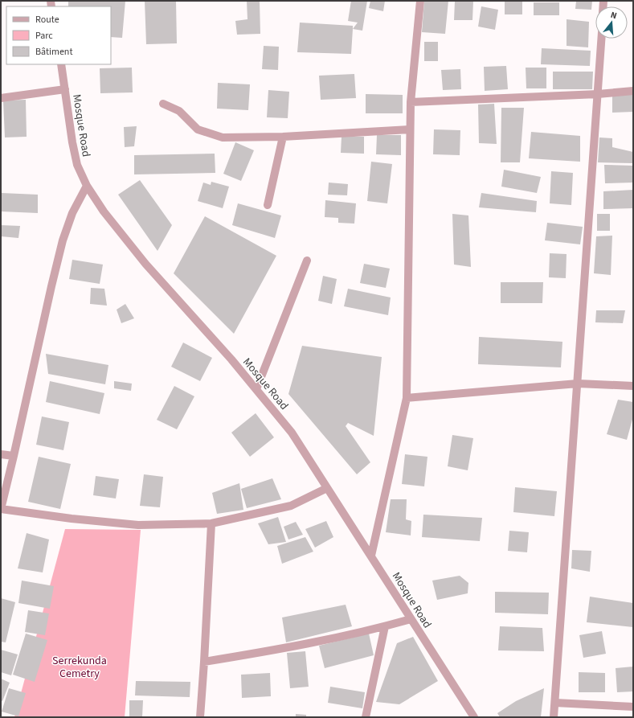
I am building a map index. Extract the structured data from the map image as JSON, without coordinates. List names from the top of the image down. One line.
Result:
{"streets":{"street":["Mosque Road"]},"parks":["Serrekunda Cemetry"],"legend":["Route","Parc","Bâtiment"],"north":"top"}
